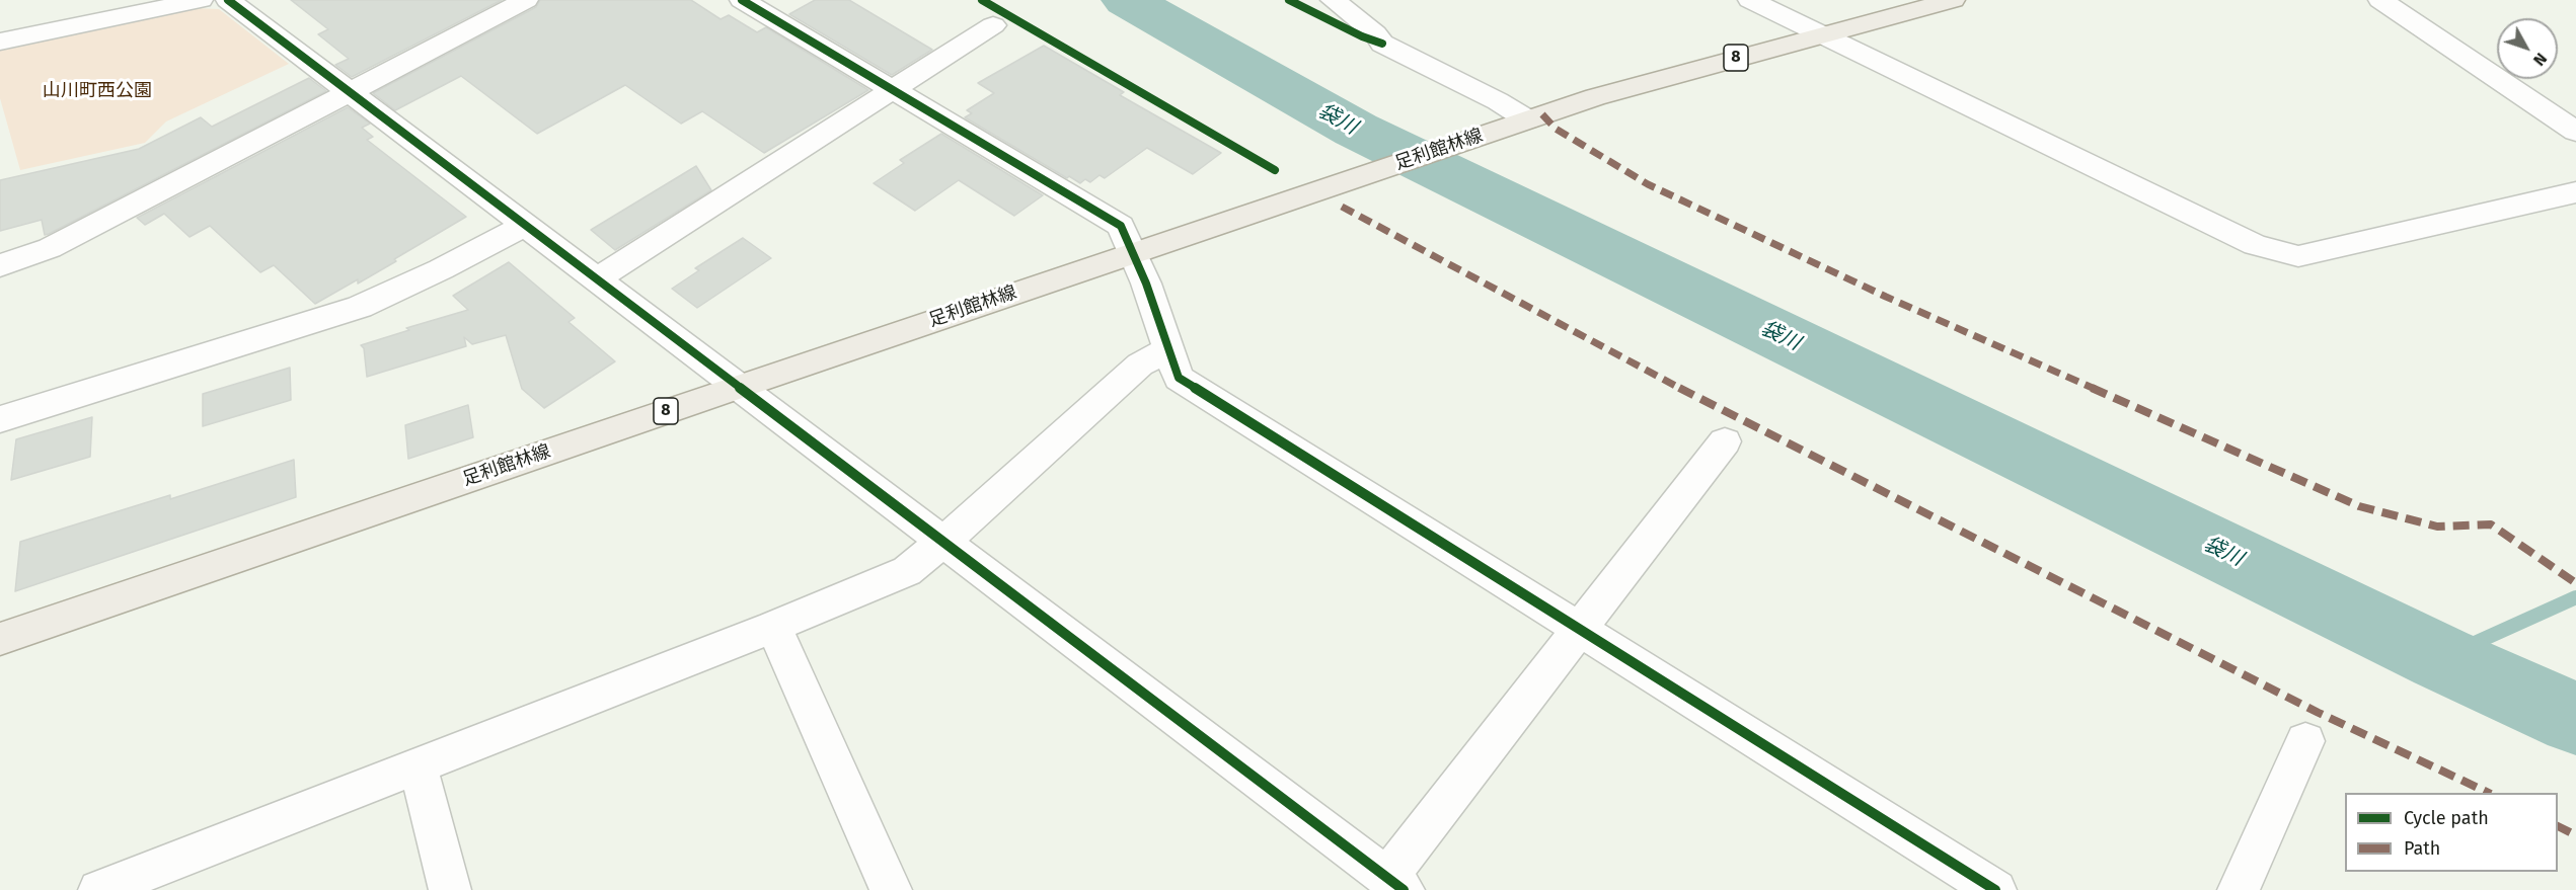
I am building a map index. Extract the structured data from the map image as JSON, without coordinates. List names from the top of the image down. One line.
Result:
{"streets":{"main road":["8","足利館林線"]},"water":["袋川"],"parks":["山川町西公園"],"legend":["Cycle path","Path"],"north":"bottom right"}
